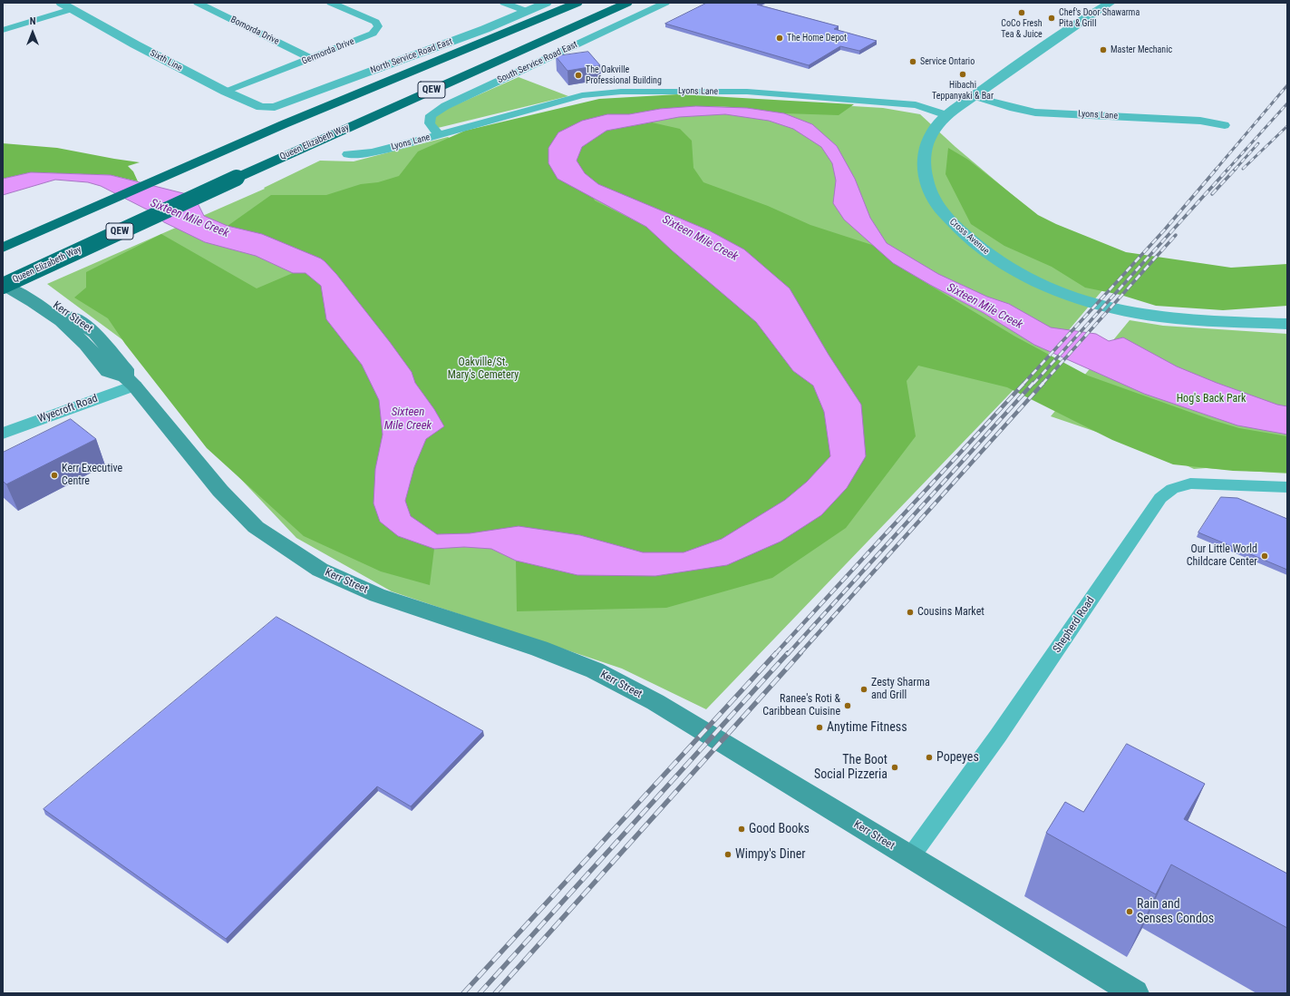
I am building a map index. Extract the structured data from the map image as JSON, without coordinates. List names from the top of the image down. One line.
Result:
{"streets":{"highway":["QEW","Queen Elizabeth Way"],"main road":["Kerr Street"],"street":["Bomorda Drive","Germorda Drive","North Service Road East","Sixth Line","South Service Road East","Lyons Lane","Cross Avenue","Wyecroft Road","Shepherd Road"]},"crossings":[["Bomorda Drive","Germorda Drive"],["Germorda Drive","Sixth Line"],["North Service Road East","Sixth Line"],["South Service Road East","Lyons Lane"],["Lyons Lane","Cross Avenue"],["Queen Elizabeth Way","Kerr Street"],["Kerr Street","Wyecroft Road"],["Kerr Street","Shepherd Road"]],"water":["Sixteen Mile Creek"],"parks":["Oakville/St. Mary's Cemetery","Hog's Back Park"],"places":["CoCo Fresh Tea & Juice","Chef's Door Shawarma Pita & Grill","The Home Depot","Master Mechanic","Service Ontario","Hibachi Teppanyaki & Bar","The Oakville Professional Building","Kerr Executive Centre","Our Little World Childcare Center","Cousins Market","Zesty Sharma and Grill","Ranee's Roti & Caribbean Cuisine","Anytime Fitness","Popeyes","The Boot Social Pizzeria","Good Books","Wimpy's Diner","Rain and Senses Condos"],"north":"top"}
